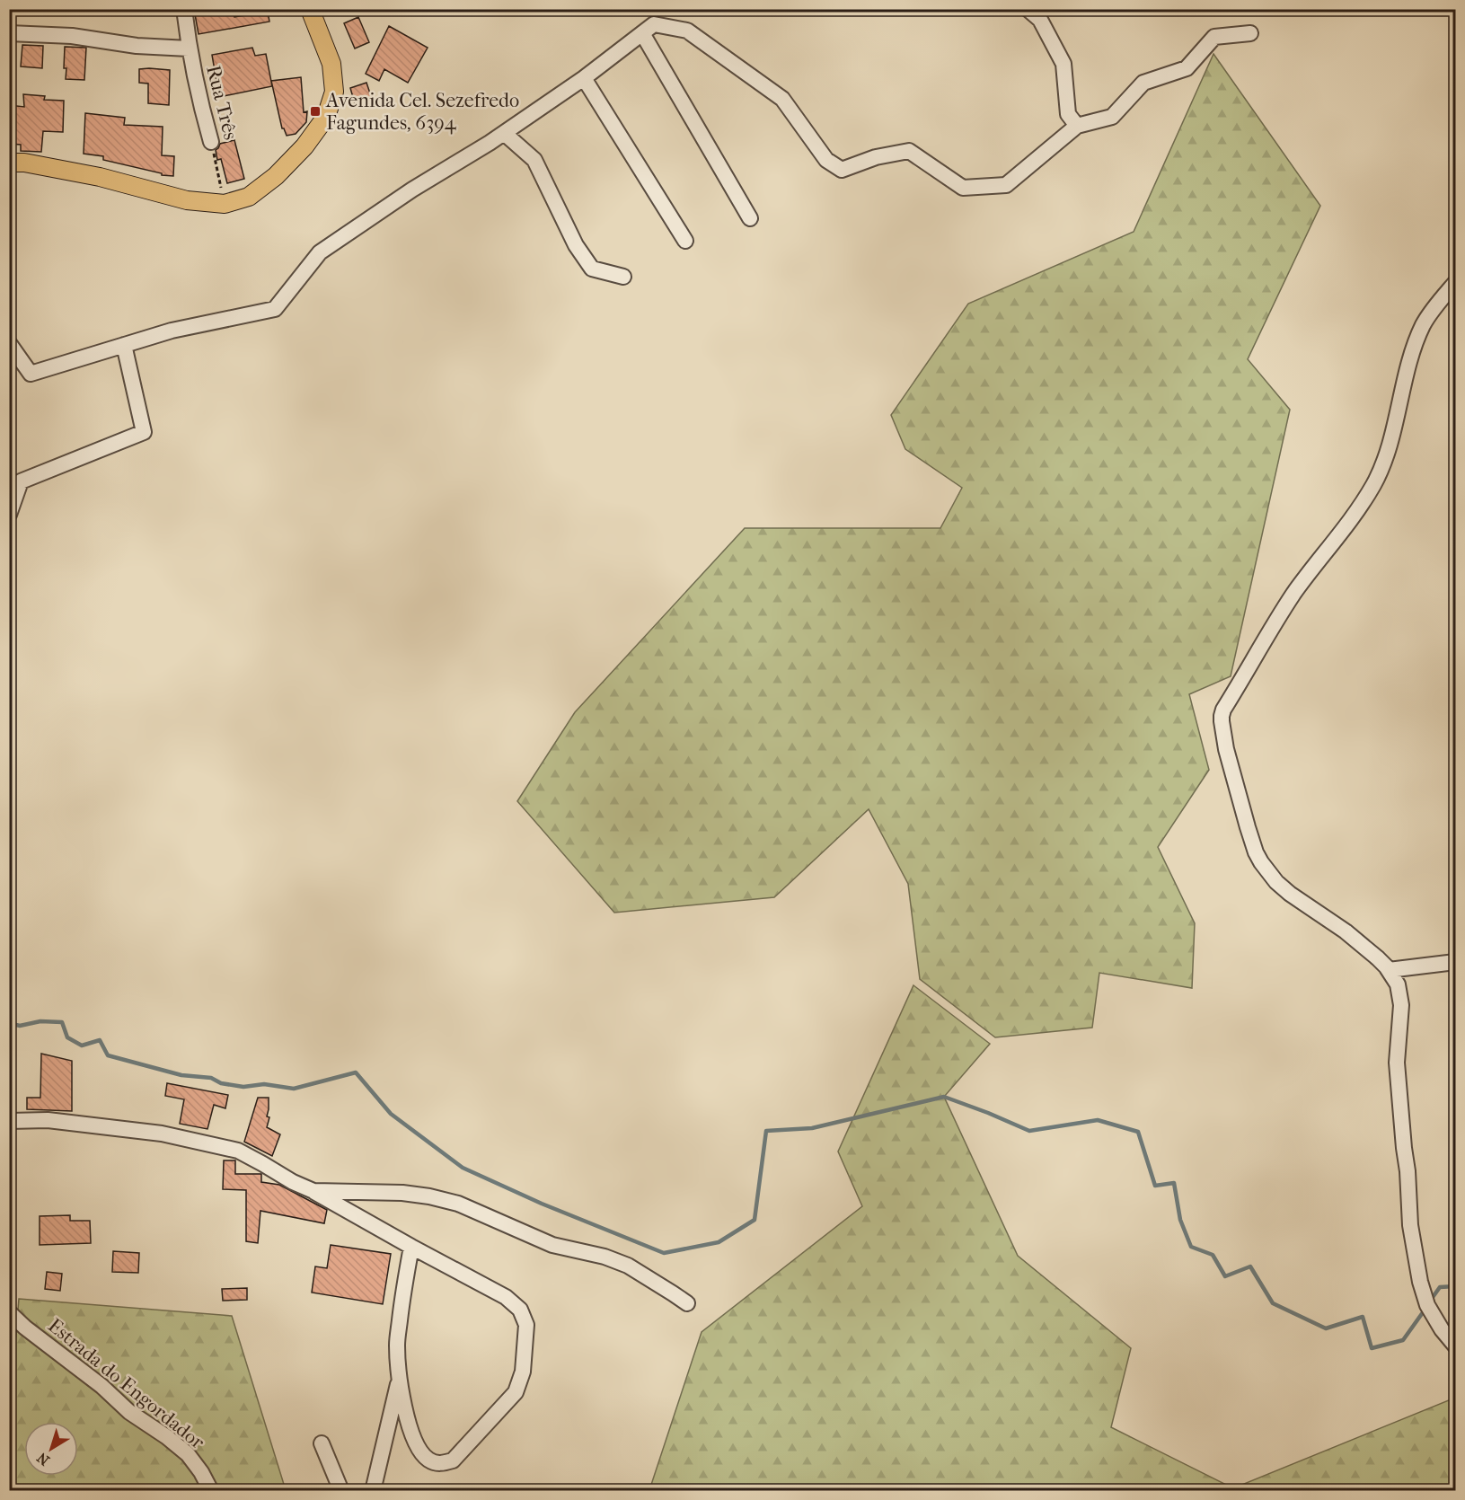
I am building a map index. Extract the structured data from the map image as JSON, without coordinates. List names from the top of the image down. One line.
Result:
{"streets":{"street":["Rua Três","Estrada do Engordador"]},"places":{"transit":["Avenida Cel. Sezefredo Fagundes, 6394"]},"north":"bottom left"}
